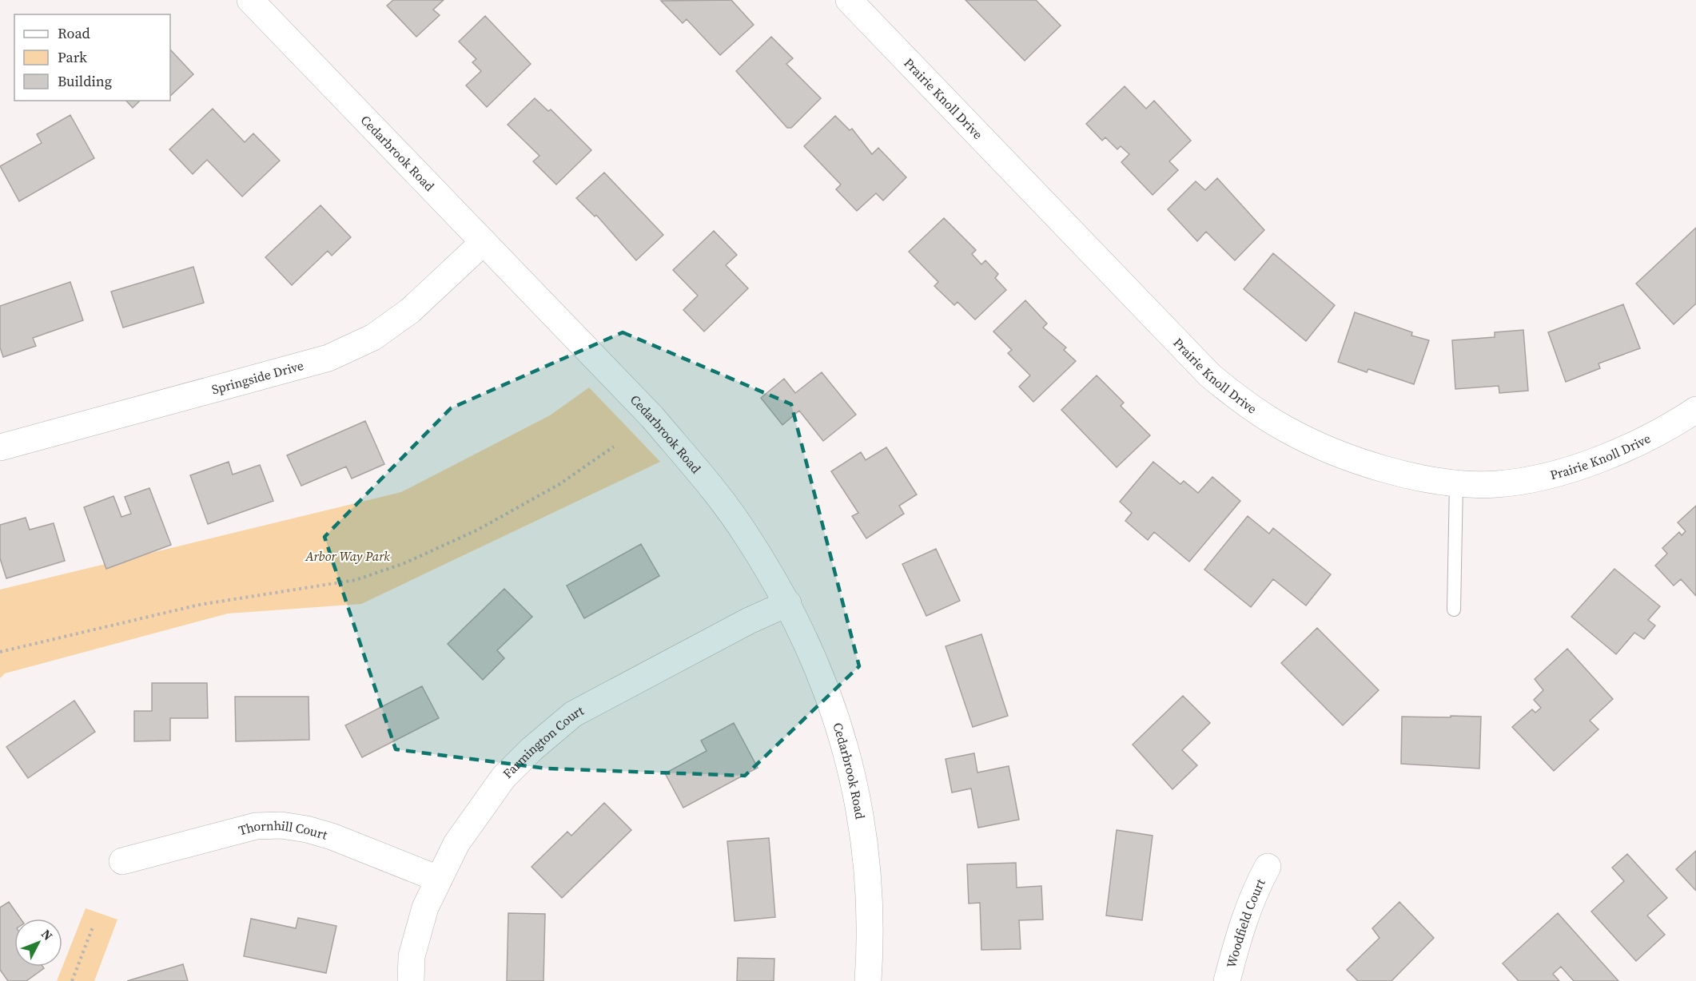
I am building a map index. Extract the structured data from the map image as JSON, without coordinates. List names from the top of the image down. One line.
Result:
{"streets":{"street":["Prairie Knoll Drive","Cedarbrook Road","Springside Drive","Farmington Court","Thornhill Court","Woodfield Court"]},"crossings":[["Cedarbrook Road","Springside Drive"],["Cedarbrook Road","Farmington Court"],["Farmington Court","Thornhill Court"]],"parks":["Arbor Way Park"],"legend":["Road","Park","Building"],"north":"top right"}
